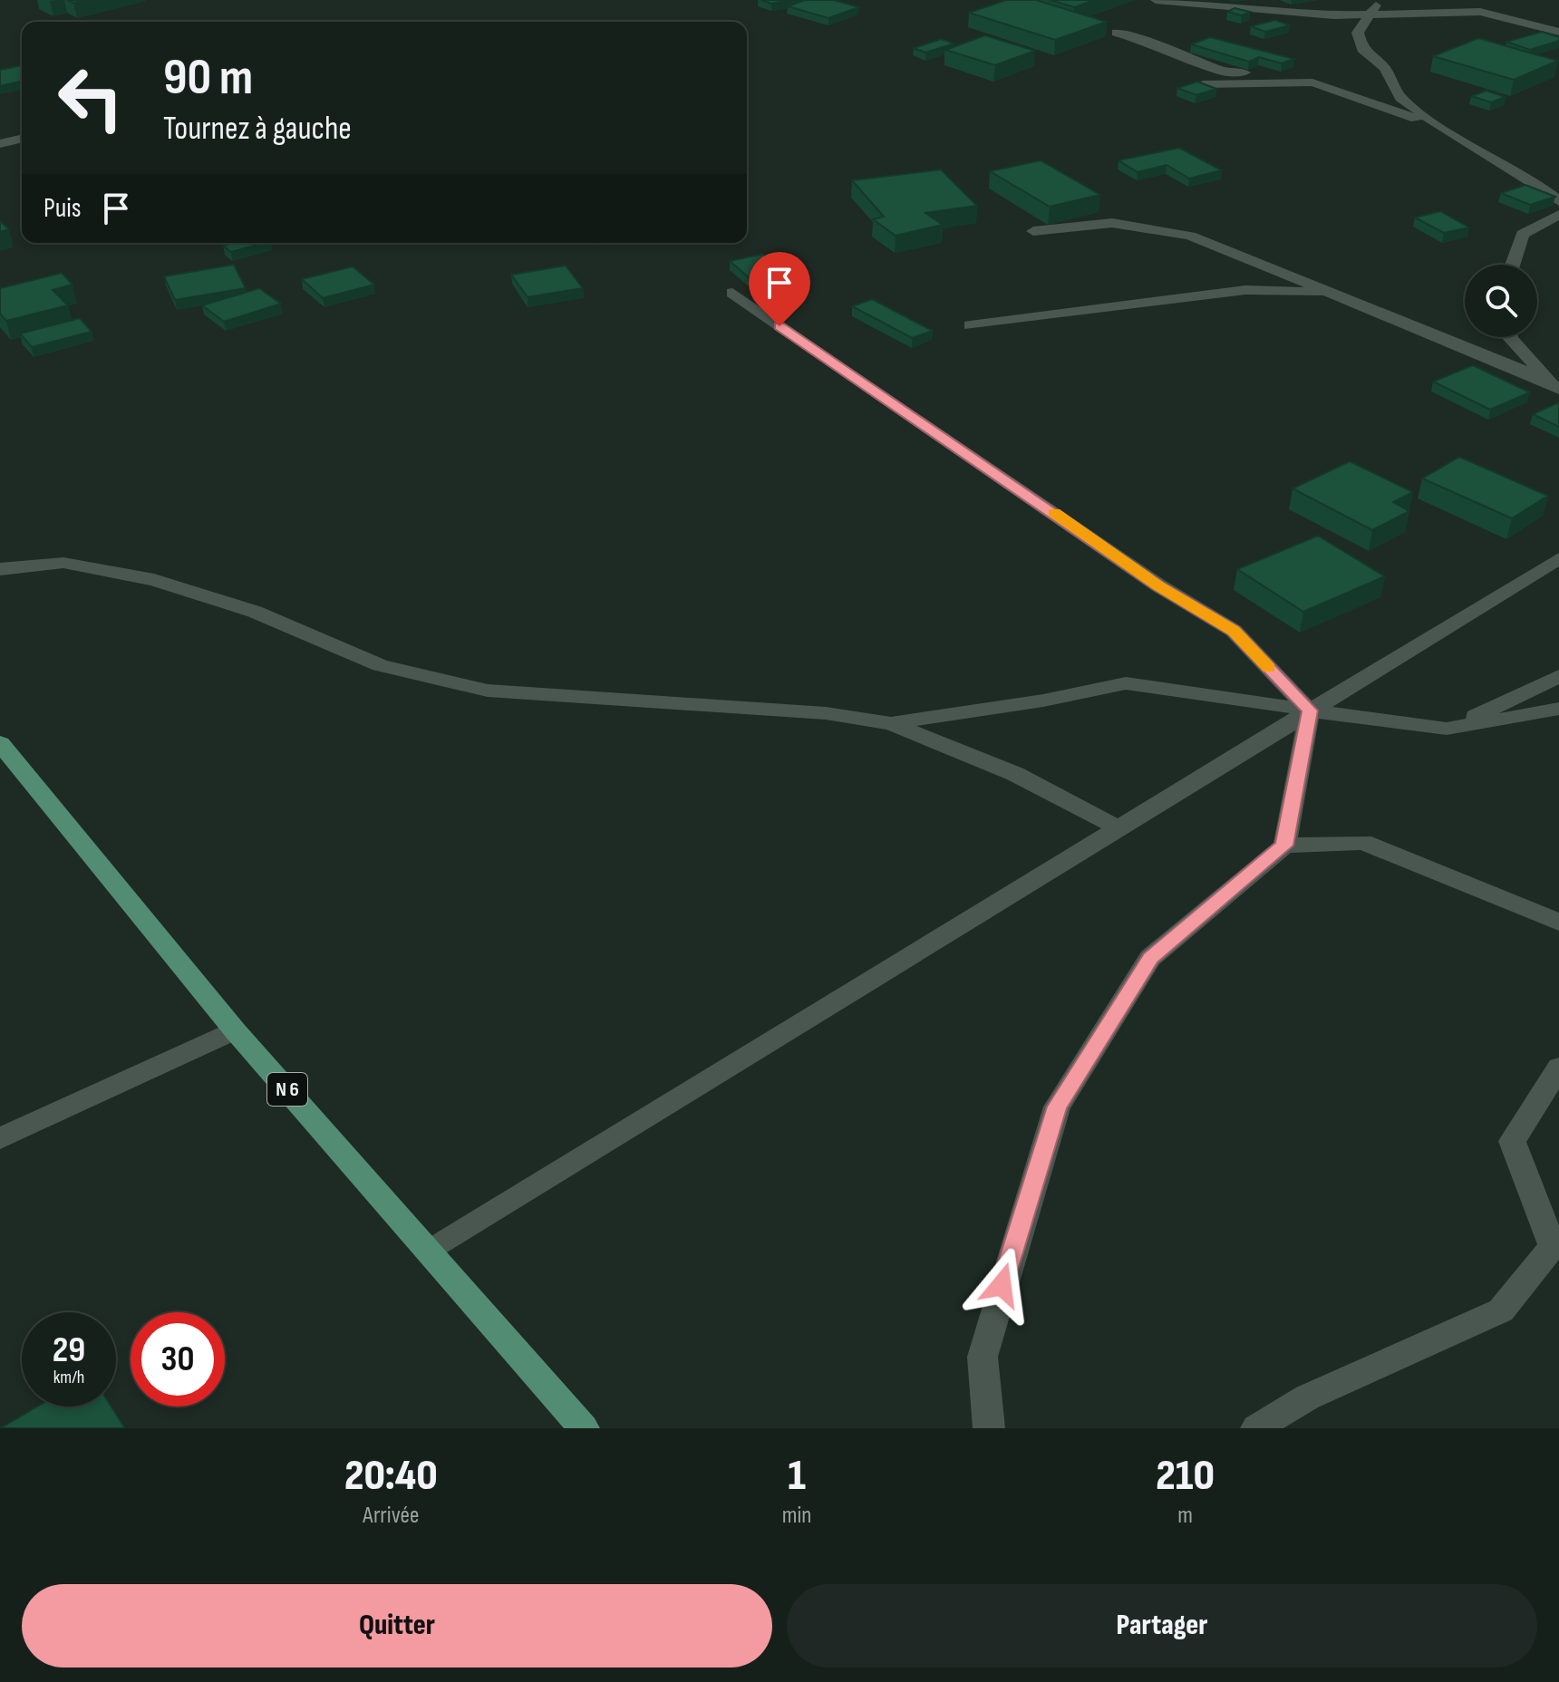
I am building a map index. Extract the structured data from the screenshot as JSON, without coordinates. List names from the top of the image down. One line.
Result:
{"streets":{"main road":["N 6"]},"page":{"turn":["90 m","Tournez à gauche"],"then":"Puis","speed":"29 km/h","limit":"30","eta":["20:40","Arrivée","1","min","210","m"],"buttons":["Quitter","Partager"]}}
